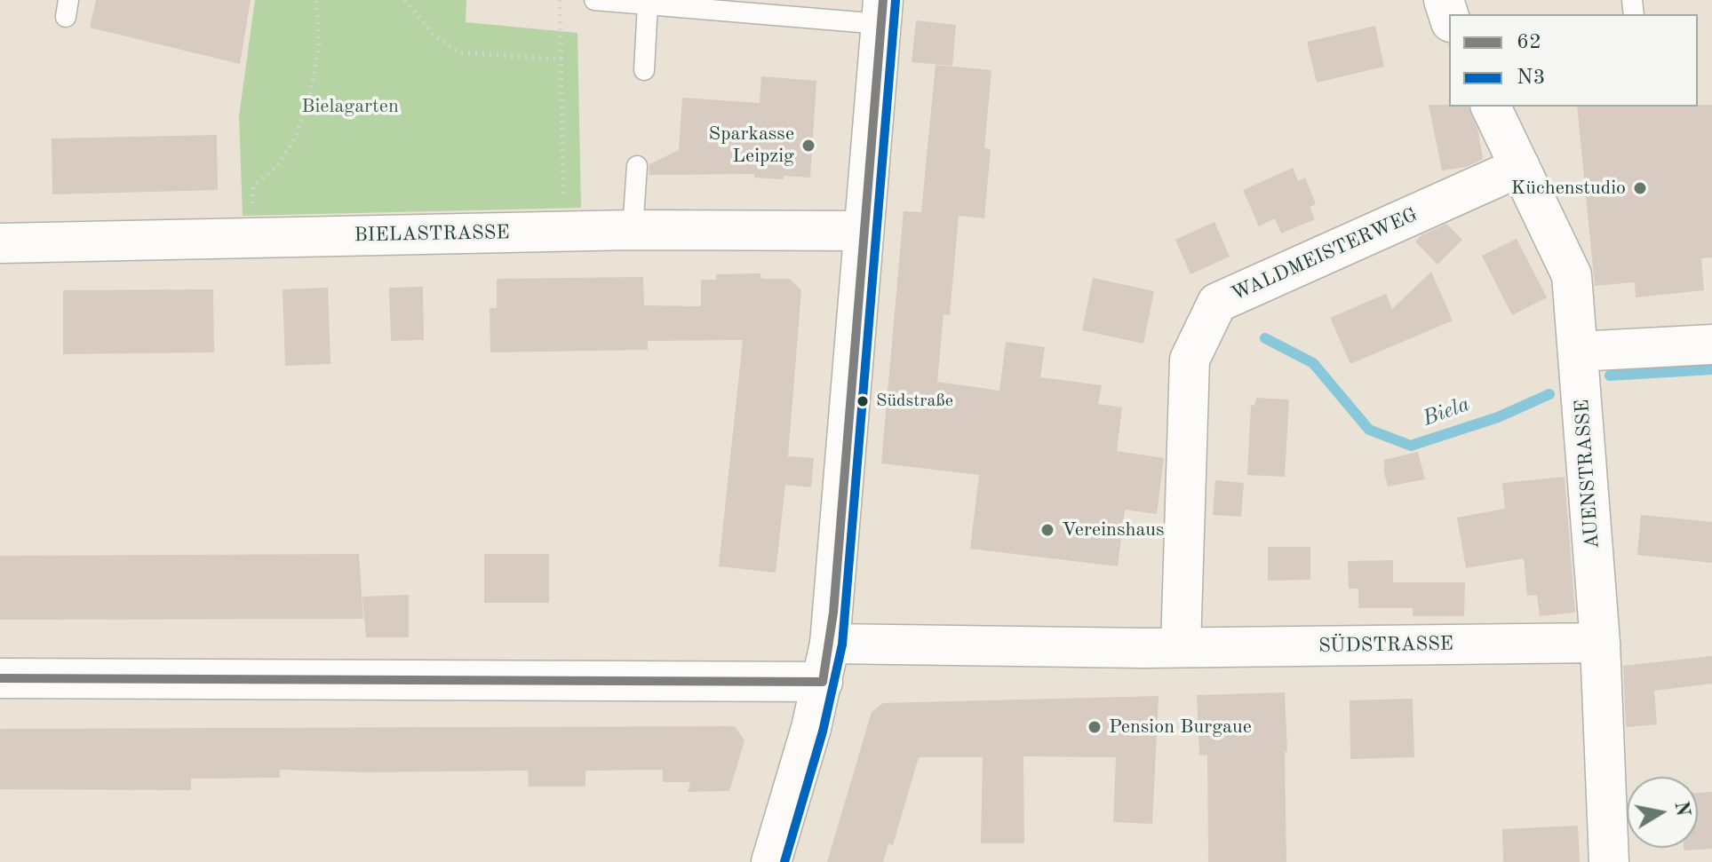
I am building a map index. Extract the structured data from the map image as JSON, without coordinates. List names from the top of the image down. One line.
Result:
{"streets":{"street":["BIELASTRASSE","WALDMEISTERWEG","AUENSTRASSE","SÜDSTRASSE"]},"crossings":[["WALDMEISTERWEG","AUENSTRASSE"],["WALDMEISTERWEG","SÜDSTRASSE"],["AUENSTRASSE","SÜDSTRASSE"]],"water":["Biela"],"parks":["Bielagarten"],"places":["Sparkasse Leipzig","Küchenstudio","Südstraße","Vereinshaus","Pension Burgaue"],"lines":["transit line 62","transit line N3"],"legend":["62","N3"],"north":"right"}
